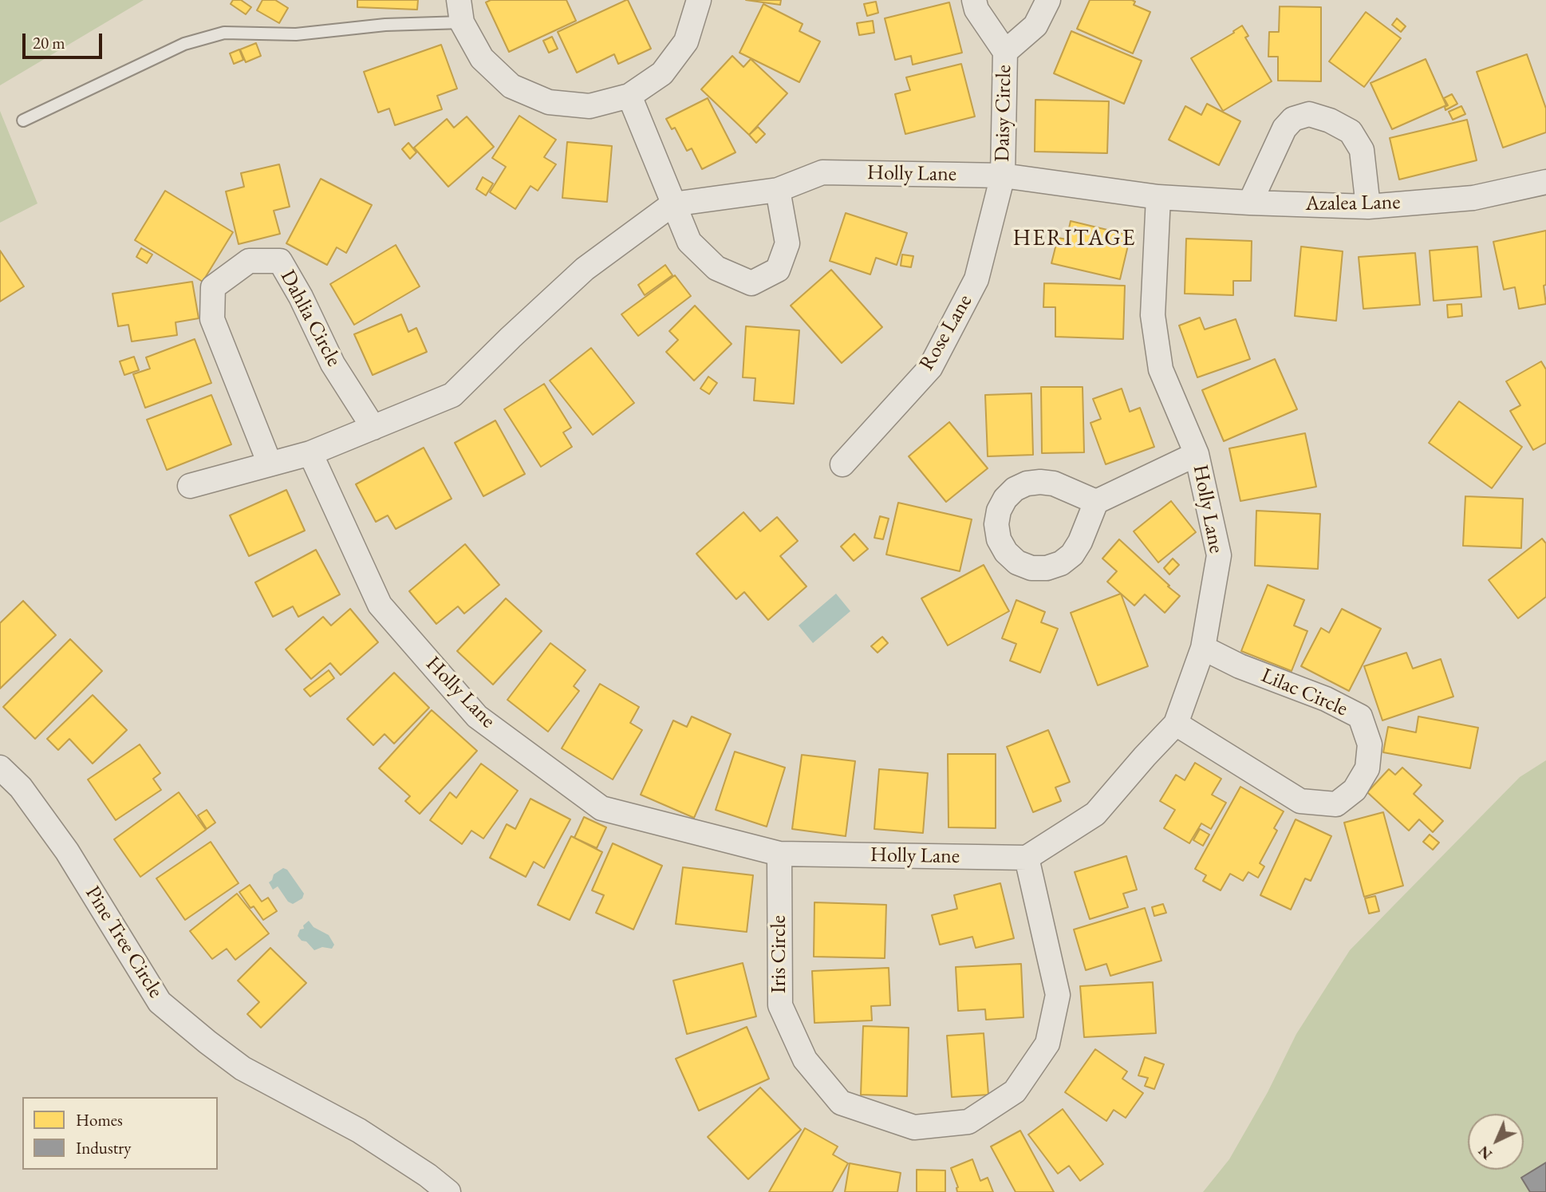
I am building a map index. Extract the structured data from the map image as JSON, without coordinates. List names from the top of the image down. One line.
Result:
{"streets":{"street":["Daisy Circle","Holly Lane","Azalea Lane","Dahlia Circle","Rose Lane","Lilac Circle","Pine Tree Circle","Iris Circle"]},"crossings":[["Daisy Circle","Holly Lane"],["Daisy Circle","Rose Lane"],["Holly Lane","Azalea Lane"],["Holly Lane","Dahlia Circle"],["Holly Lane","Rose Lane"],["Holly Lane","Lilac Circle"],["Holly Lane","Iris Circle"]],"districts":["HERITAGE"],"legend":["Homes","Industry"],"scale_bar":"20 m","north":"bottom left"}
